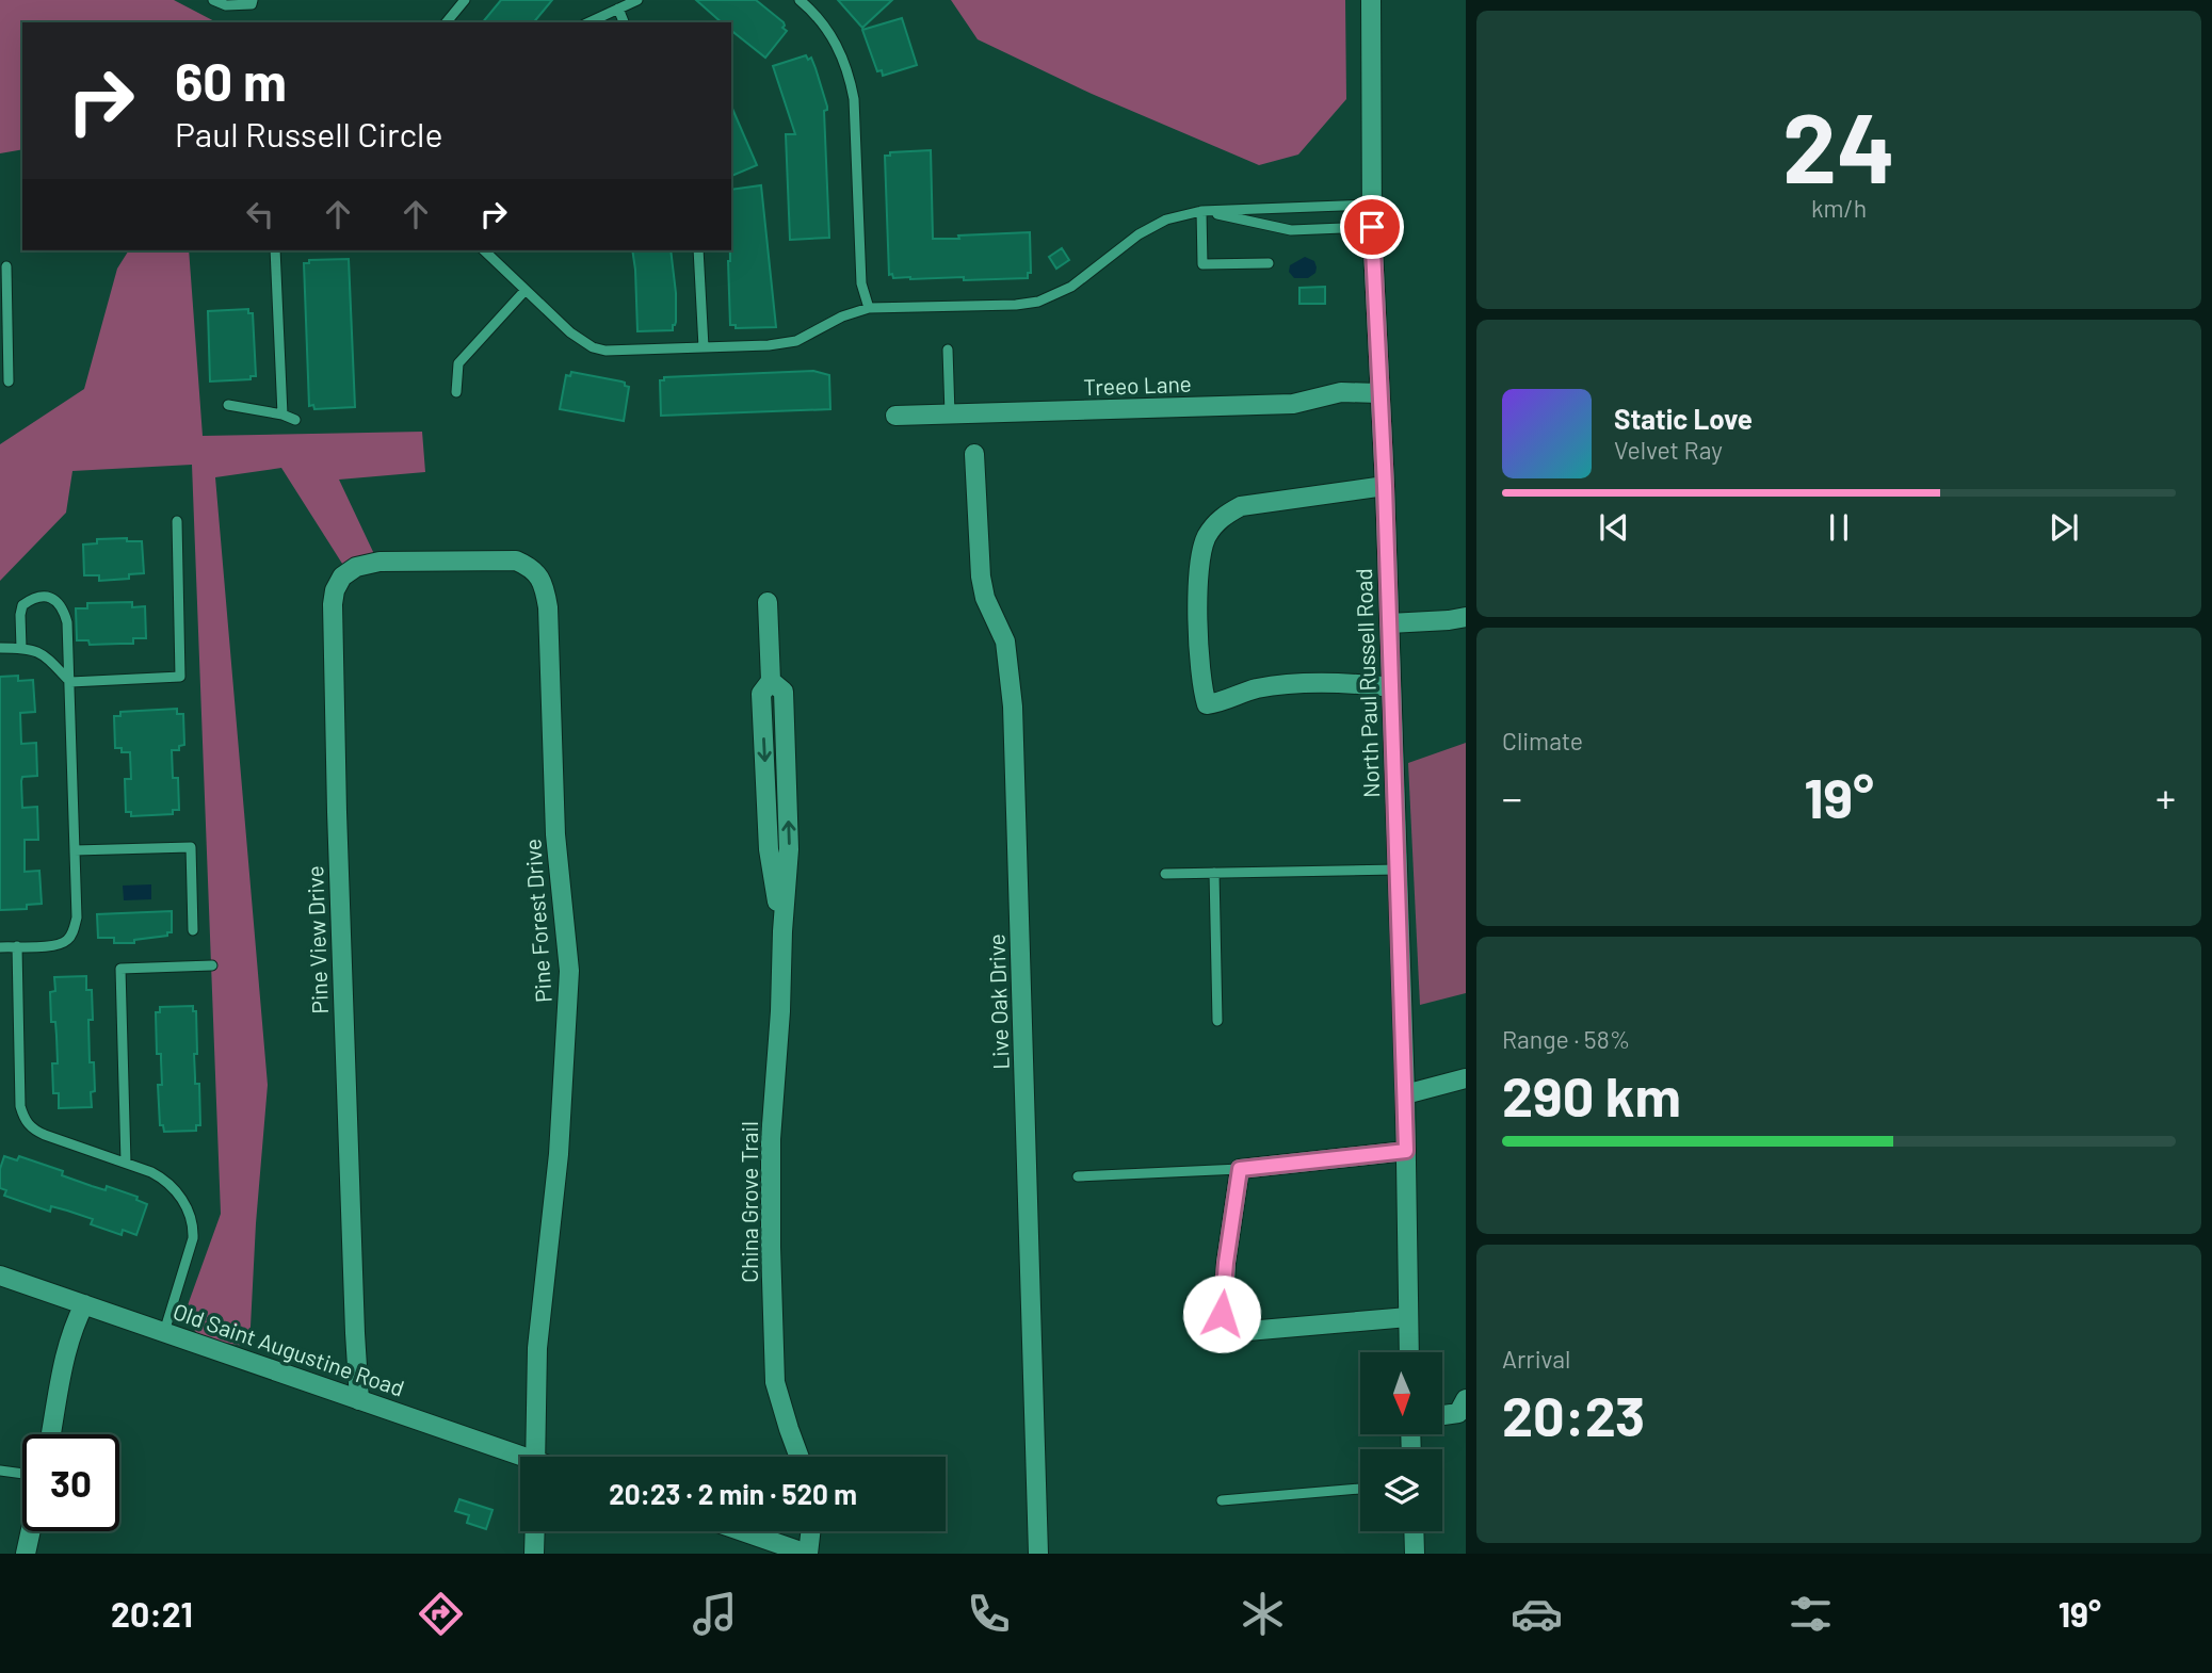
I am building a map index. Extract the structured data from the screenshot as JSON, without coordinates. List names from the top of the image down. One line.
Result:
{"streets":{"street":["Treeo Lane","North Paul Russell Road","Pine Forest Drive","Pine View Drive","Live Oak Drive","China Grove Trail","Old Saint Augustine Road"]},"crossings":[["Treeo Lane","North Paul Russell Road"],["Pine Forest Drive","Pine View Drive"],["Pine View Drive","Old Saint Augustine Road"]],"north":"bottom","page":{"tile":[["24","km/h"],"Climate",["Range · 58%","290 km"],["Arrival","20:23"]],"turn":["60 m","Paul Russell Circle"],"song":["Static Love","Velvet Ray"],"heat":["−","19°","+"],"limit":"30","trip":"20:23 · 2 min · 520 m","tabs":["20:21","19°"]}}
